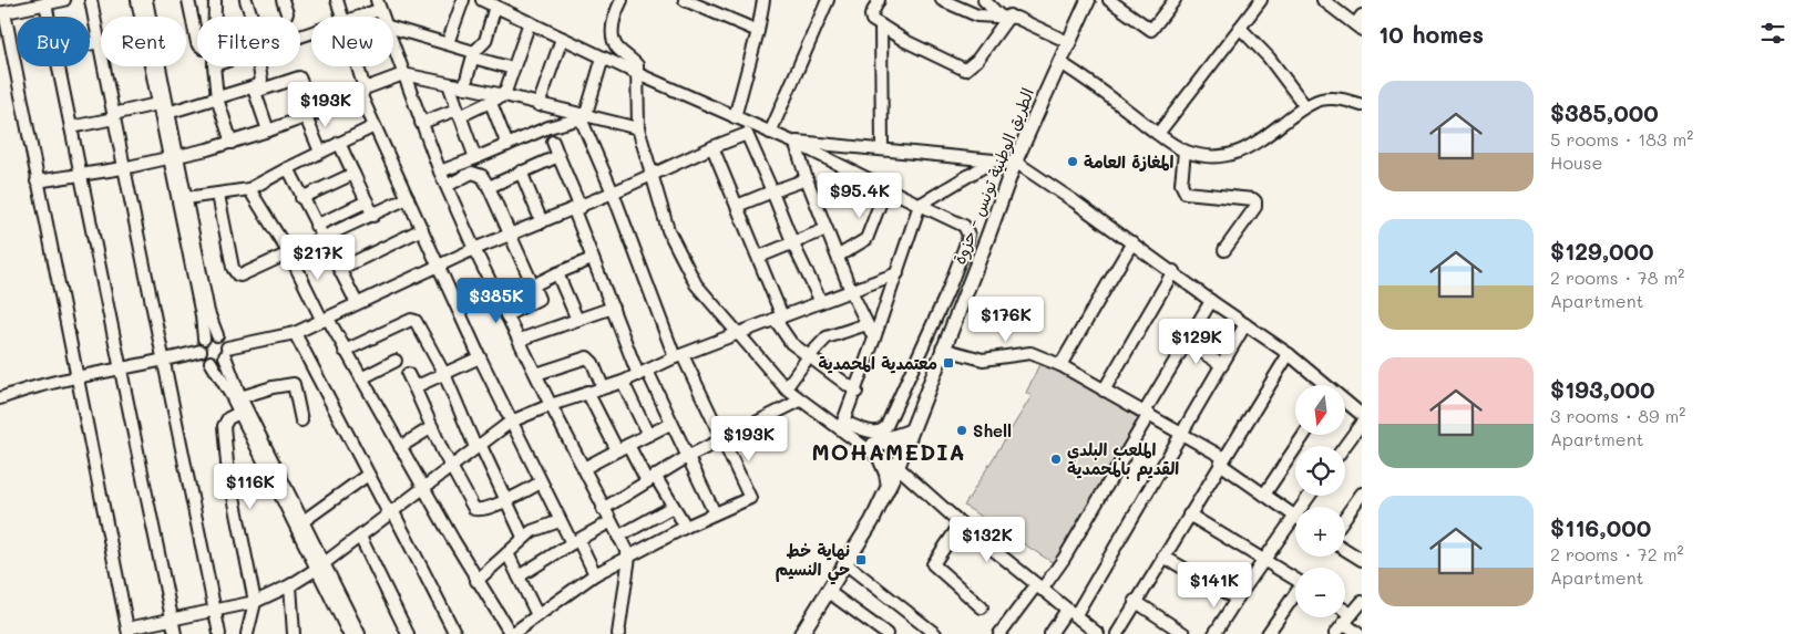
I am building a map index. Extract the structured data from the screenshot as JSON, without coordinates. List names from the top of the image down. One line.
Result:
{"streets":{"main road":["الطريق الوطنية تونس - حزوة"]},"districts":["MOHAMEDIA"],"places":{"other":["المغازة العامة","Shell","الملعب البلدي القديم بالمحمدية"],"transit":["معتمدية المحمدية","نهاية خط حي النسيم"]},"north":"bottom","page":{"heading":"10 homes","chip":["Buy","Rent","Filters","New"],"list":[{"name":"$385,000","note":"5 rooms · 183 m² · House"},{"name":"$129,000","note":"2 rooms · 78 m² · Apartment"},{"name":"$193,000","note":"3 rooms · 89 m² · Apartment"},{"name":"$116,000","note":"2 rooms · 72 m² · Apartment"}],"price":["$193K","$95.4K","$217K","$385K","$176K","$129K","$193K","$116K","$132K","$141K"],"map_buttons":["+","−"]}}
